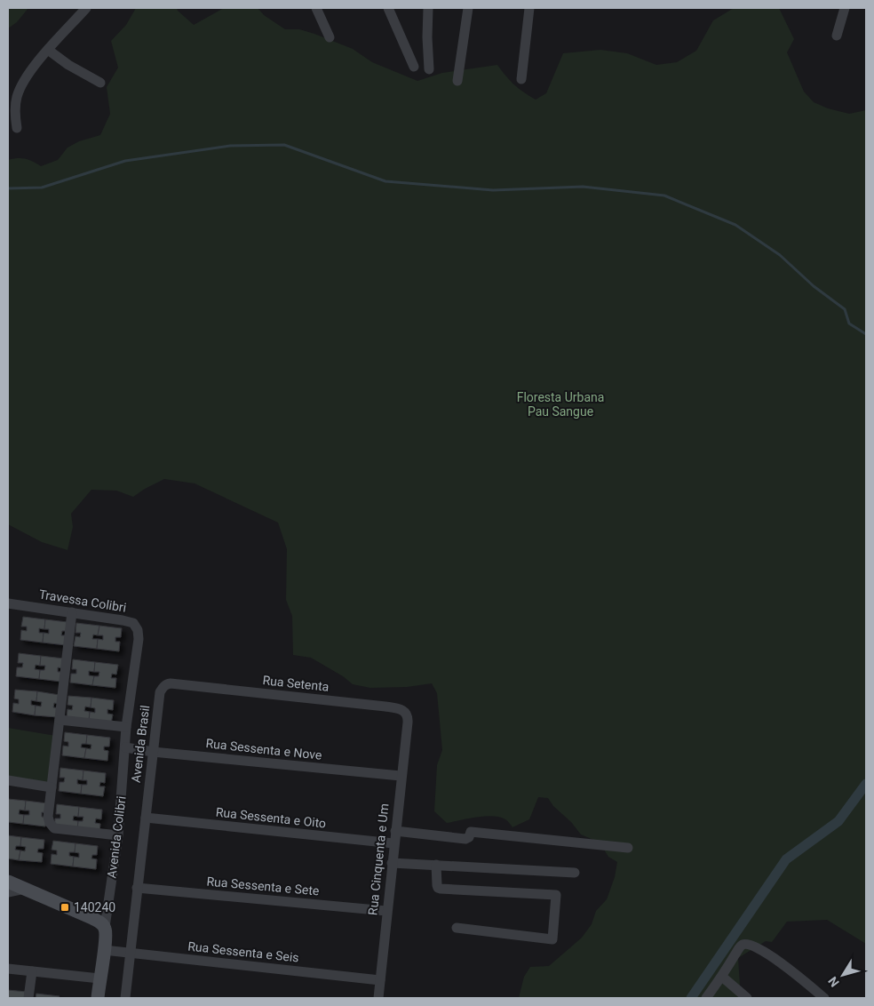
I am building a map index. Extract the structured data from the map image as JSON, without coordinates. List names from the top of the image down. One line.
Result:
{"streets":{"main road":["Avenida Colibri"],"street":["Travessa Colibri","Rua Setenta","Avenida Brasil","Rua Sessenta e Nove","Rua Sessenta e Oito","Rua Cinquenta e Um","Rua Sessenta e Sete","Rua Sessenta e Seis"]},"crossings":[["Travessa Colibri","Rua Sessenta e Nove"],["Travessa Colibri","Avenida Colibri"],["Rua Setenta","Avenida Brasil"],["Rua Setenta","Rua Cinquenta e Um"],["Avenida Brasil","Rua Sessenta e Nove"],["Avenida Brasil","Rua Sessenta e Oito"],["Avenida Brasil","Rua Sessenta e Sete"],["Avenida Brasil","Rua Sessenta e Seis"],["Rua Sessenta e Nove","Avenida Colibri"],["Rua Sessenta e Nove","Rua Cinquenta e Um"],["Rua Sessenta e Oito","Rua Cinquenta e Um"],["Avenida Colibri","Rua Sessenta e Seis"],["Rua Cinquenta e Um","Rua Sessenta e Sete"],["Rua Cinquenta e Um","Rua Sessenta e Seis"]],"parks":["Floresta Urbana Pau Sangue"],"places":{"transit":["140240"]},"north":"bottom left"}
